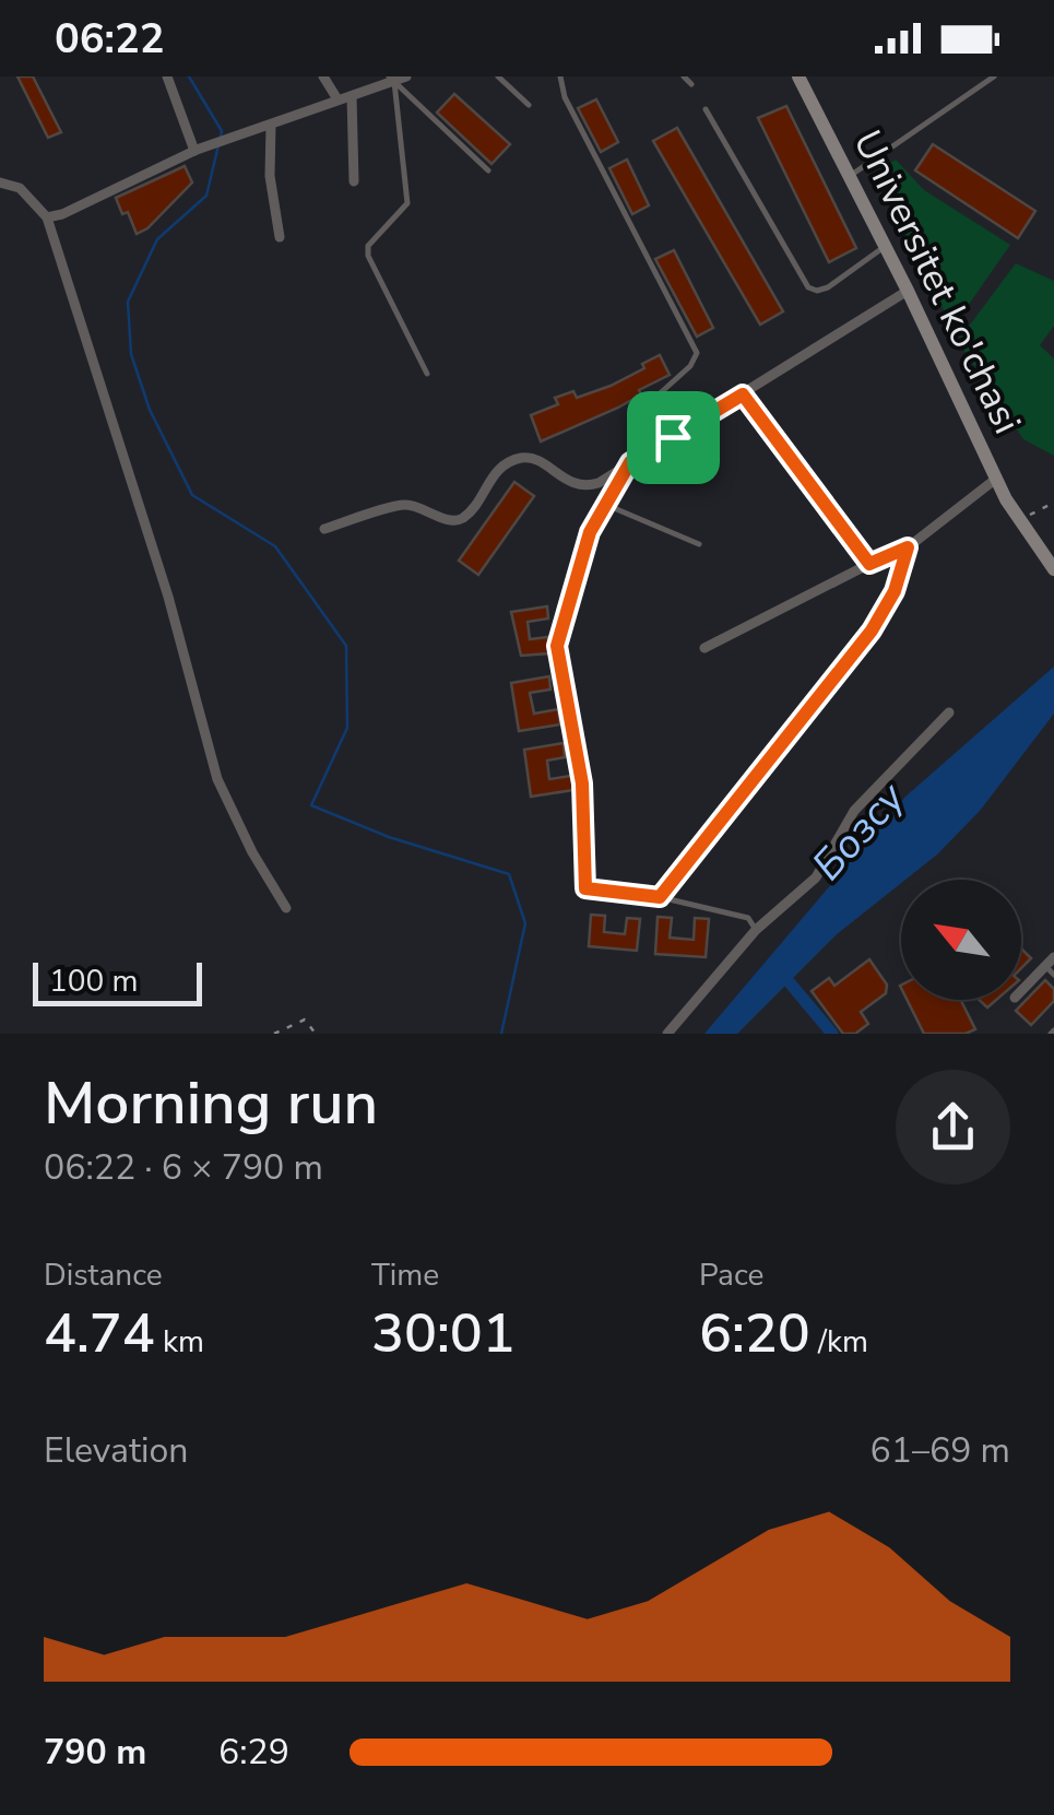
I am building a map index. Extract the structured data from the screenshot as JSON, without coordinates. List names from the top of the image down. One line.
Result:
{"streets":{"main road":["Universitet ko'chasi"]},"water":["Бозсу"],"scale_bar":"100 m","north":"top left","page":{"status":"06:22","scale":"100 m","heading":["Morning run","06:22 · 6 × 790 m"],"stats":[["Distance","4.74 km"],["Time","30:01"],["Pace","6:20 /km"]],"chart":["Elevation","61–69 m"],"list":[{"name":"790 m","note":"6:29"}]}}
